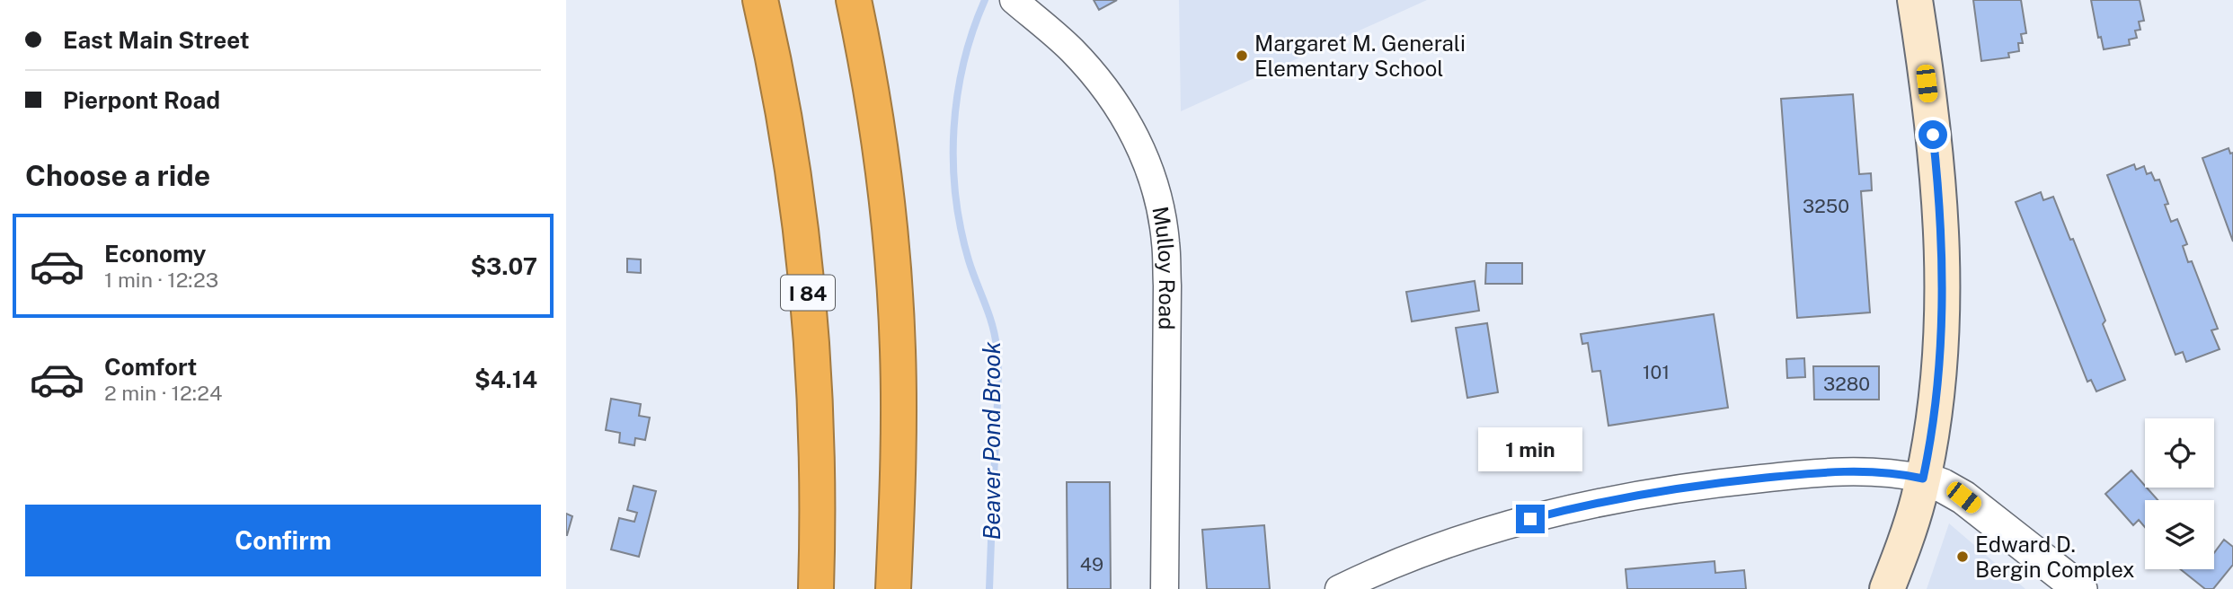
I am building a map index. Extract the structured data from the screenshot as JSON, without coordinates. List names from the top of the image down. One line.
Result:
{"streets":{"highway":["I 84"],"street":["Mulloy Road"]},"water":["Beaver Pond Brook"],"places":["Margaret M. Generali Elementary School","Edward D. Bergin Complex"],"house_numbers":["3250","101","3280","49"],"page":{"banner":["East Main Street","Pierpont Road"],"heading":"Choose a ride","list":[{"name":"Economy","note":"1 min · 12:23","value":"$3.07"},{"name":"Comfort","note":"2 min · 12:24","value":"$4.14"}],"bubble":"1 min","buttons":"Confirm"}}
